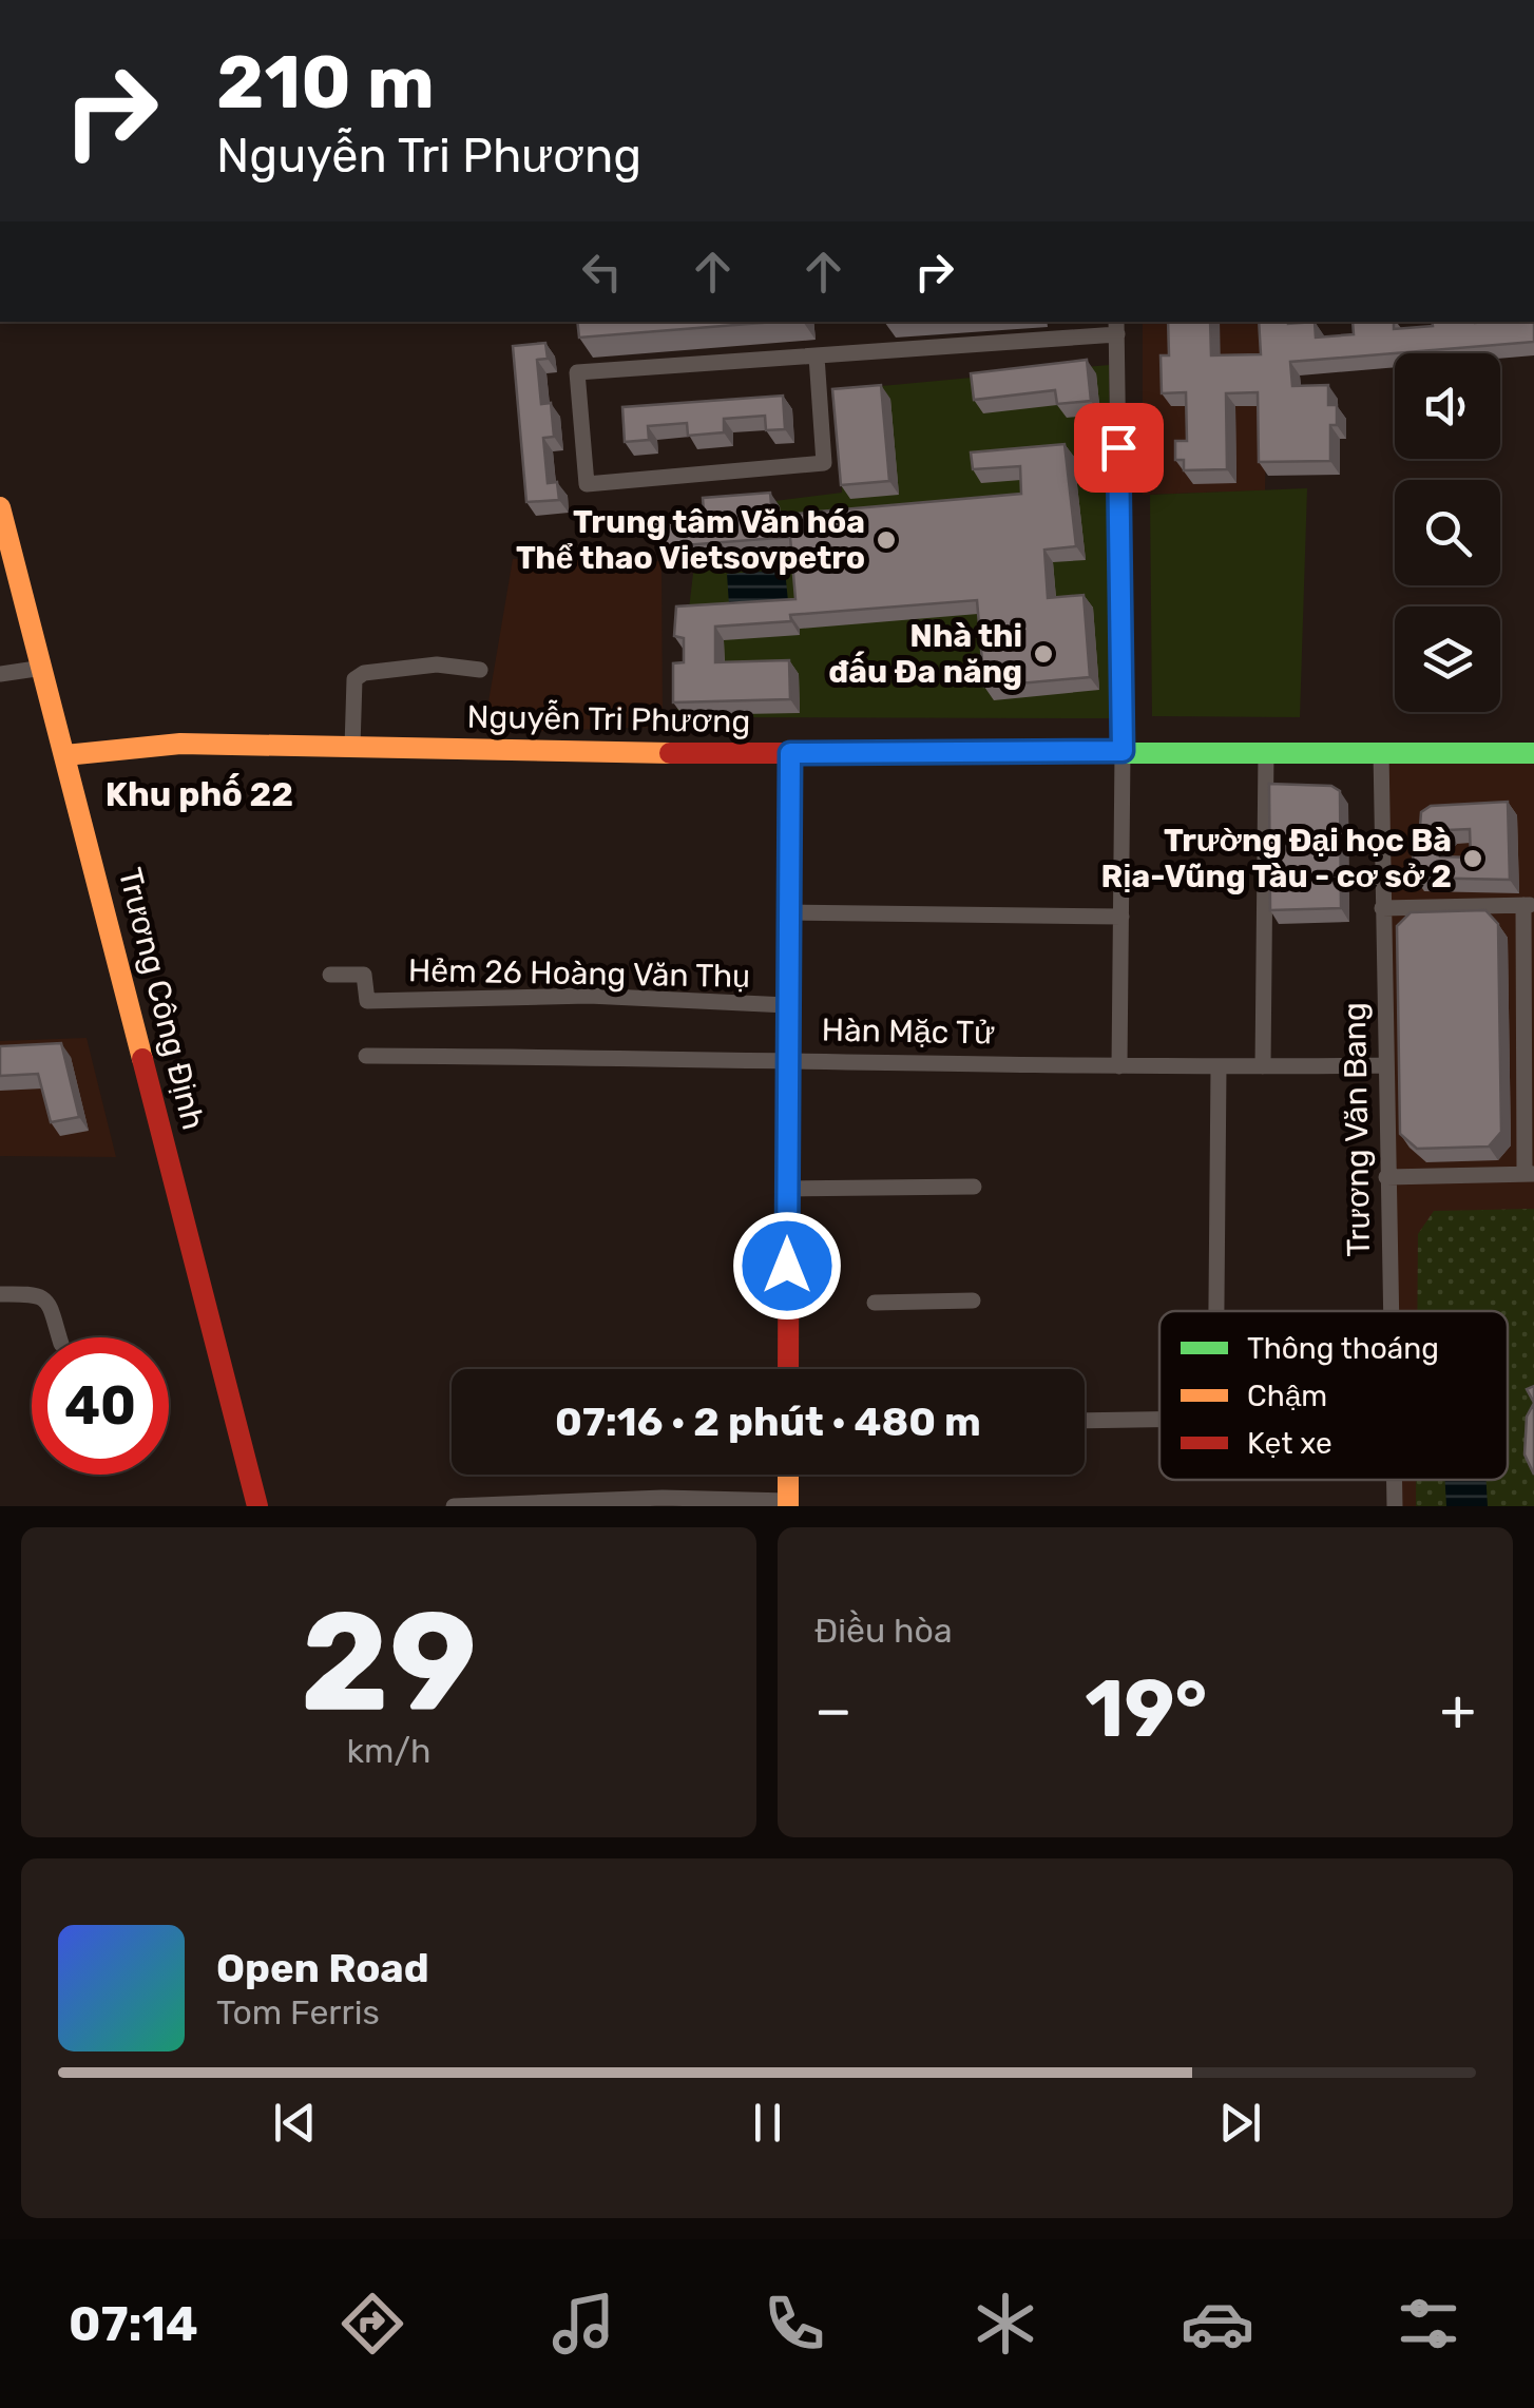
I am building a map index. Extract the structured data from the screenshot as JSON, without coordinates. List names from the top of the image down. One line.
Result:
{"streets":{"street":["Nguyễn Tri Phương","Hẻm 26 Hoàng Văn Thụ","Trương Công Định","Hàn Mặc Tử","Trương Văn Bang"]},"crossings":[["Nguyễn Tri Phương","Trương Công Định"],["Nguyễn Tri Phương","Trương Văn Bang"],["Hàn Mặc Tử","Trương Văn Bang"]],"districts":["Khu phố 22"],"places":["Trung tâm Văn hóa Thể thao Vietsovpetro","Nhà thi đấu Đa năng","Trường Đại học Bà Rịa-Vũng Tàu - cơ sở 2"],"legend":["Thông thoáng","Chậm","Kẹt xe"],"page":{"turn":["210 m","Nguyễn Tri Phương"],"limit":"40","trip":"07:16 · 2 phút · 480 m","tile":[["29","km/h"],"Điều hòa"],"heat":["−","19°","+"],"song":["Open Road","Tom Ferris"],"tabs":"07:14"}}
